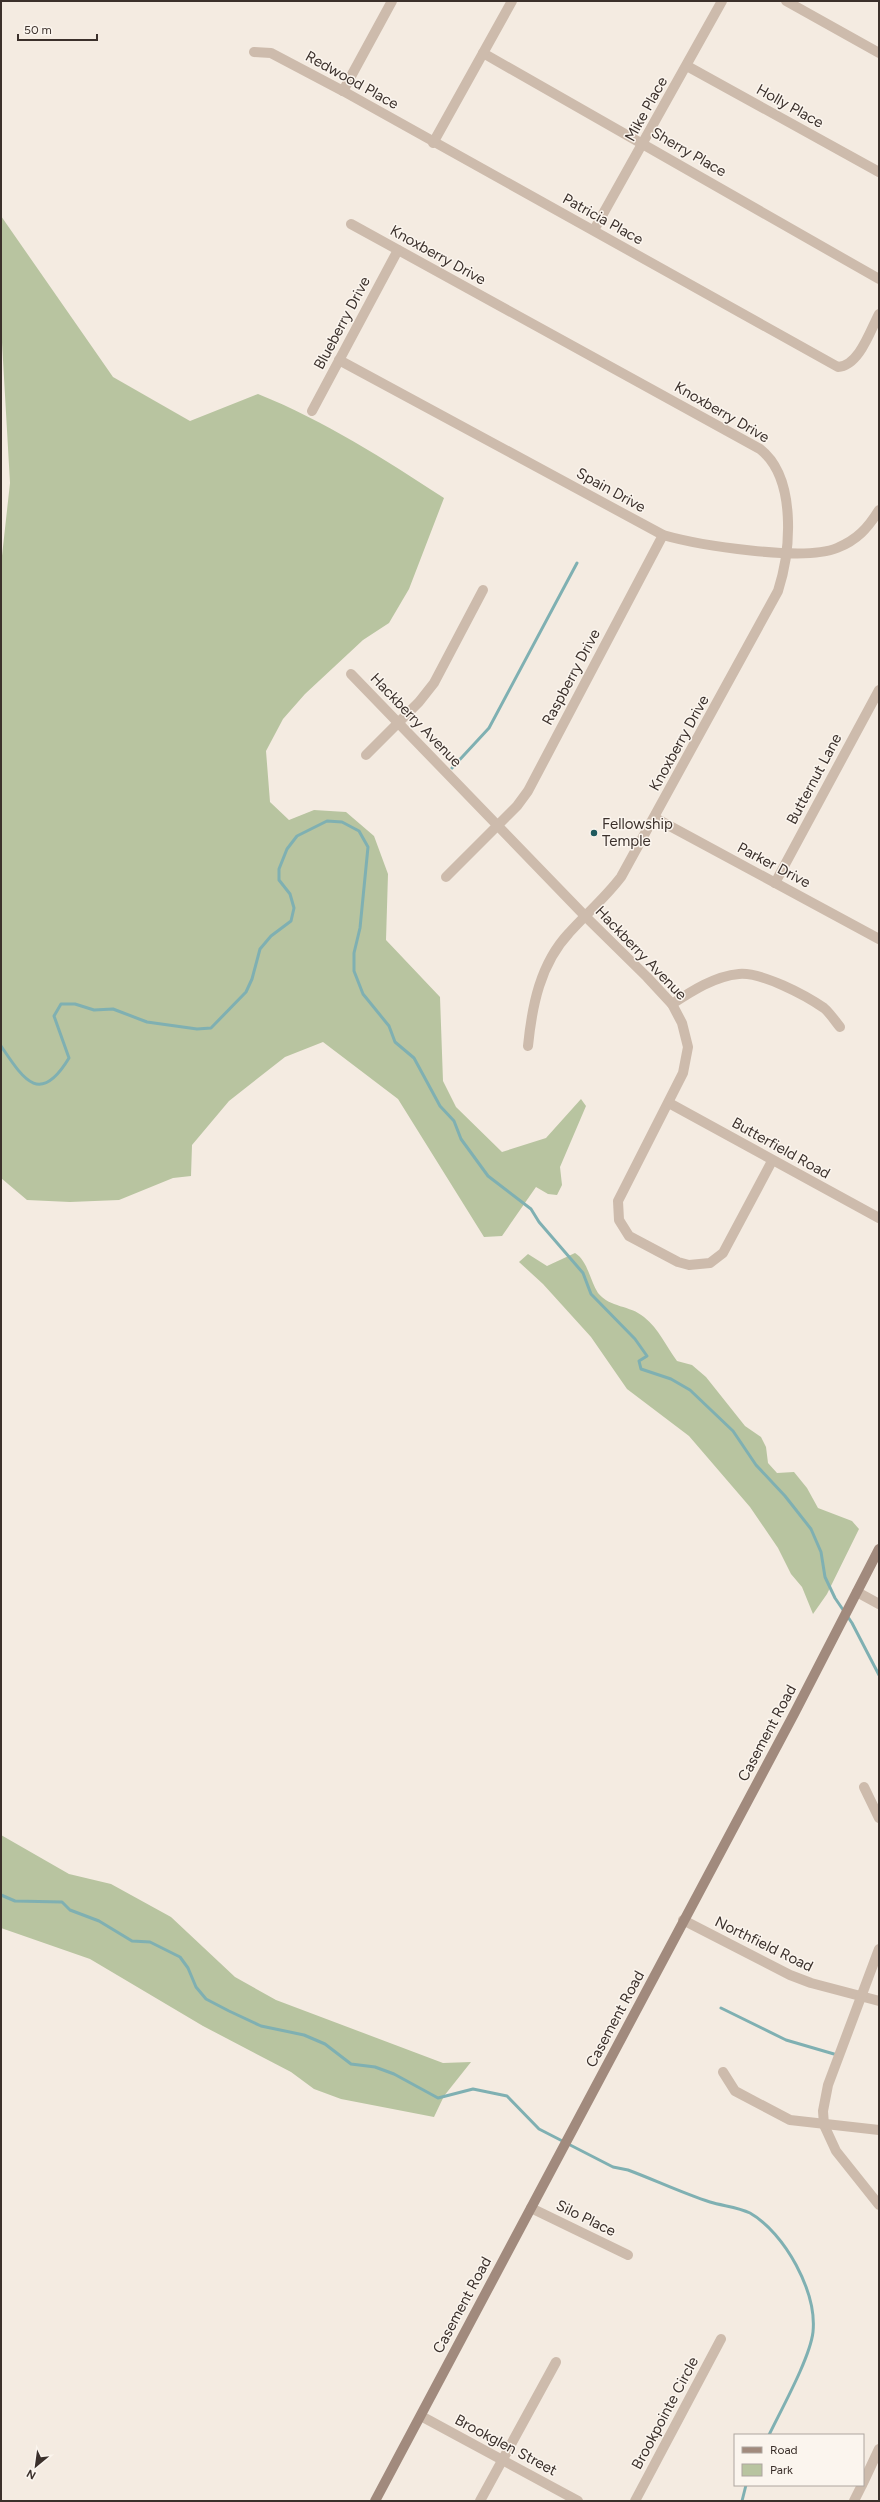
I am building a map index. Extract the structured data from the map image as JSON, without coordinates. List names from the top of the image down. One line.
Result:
{"streets":{"street":["Redwood Place","Holly Place","Mike Place","Sherry Place","Patricia Place","Knoxberry Drive","Blueberry Drive","Spain Drive","Raspberry Drive","Hackberry Avenue","Butternut Lane","Parker Drive","Butterfield Road","Casement Road","Northfield Road","Silo Place","Brookpointe Circle","Brookglen Street"]},"crossings":[["Redwood Place","Patricia Place"],["Holly Place","Mike Place"],["Mike Place","Sherry Place"],["Mike Place","Patricia Place"],["Knoxberry Drive","Blueberry Drive"],["Knoxberry Drive","Spain Drive"],["Knoxberry Drive","Hackberry Avenue"],["Knoxberry Drive","Parker Drive"],["Blueberry Drive","Spain Drive"],["Spain Drive","Raspberry Drive"],["Raspberry Drive","Hackberry Avenue"],["Hackberry Avenue","Butterfield Road"],["Butternut Lane","Parker Drive"],["Casement Road","Northfield Road"],["Casement Road","Silo Place"],["Casement Road","Brookglen Street"]],"places":["Fellowship Temple"],"legend":["Road","Park"],"scale_bar":"50 m","north":"bottom left"}
